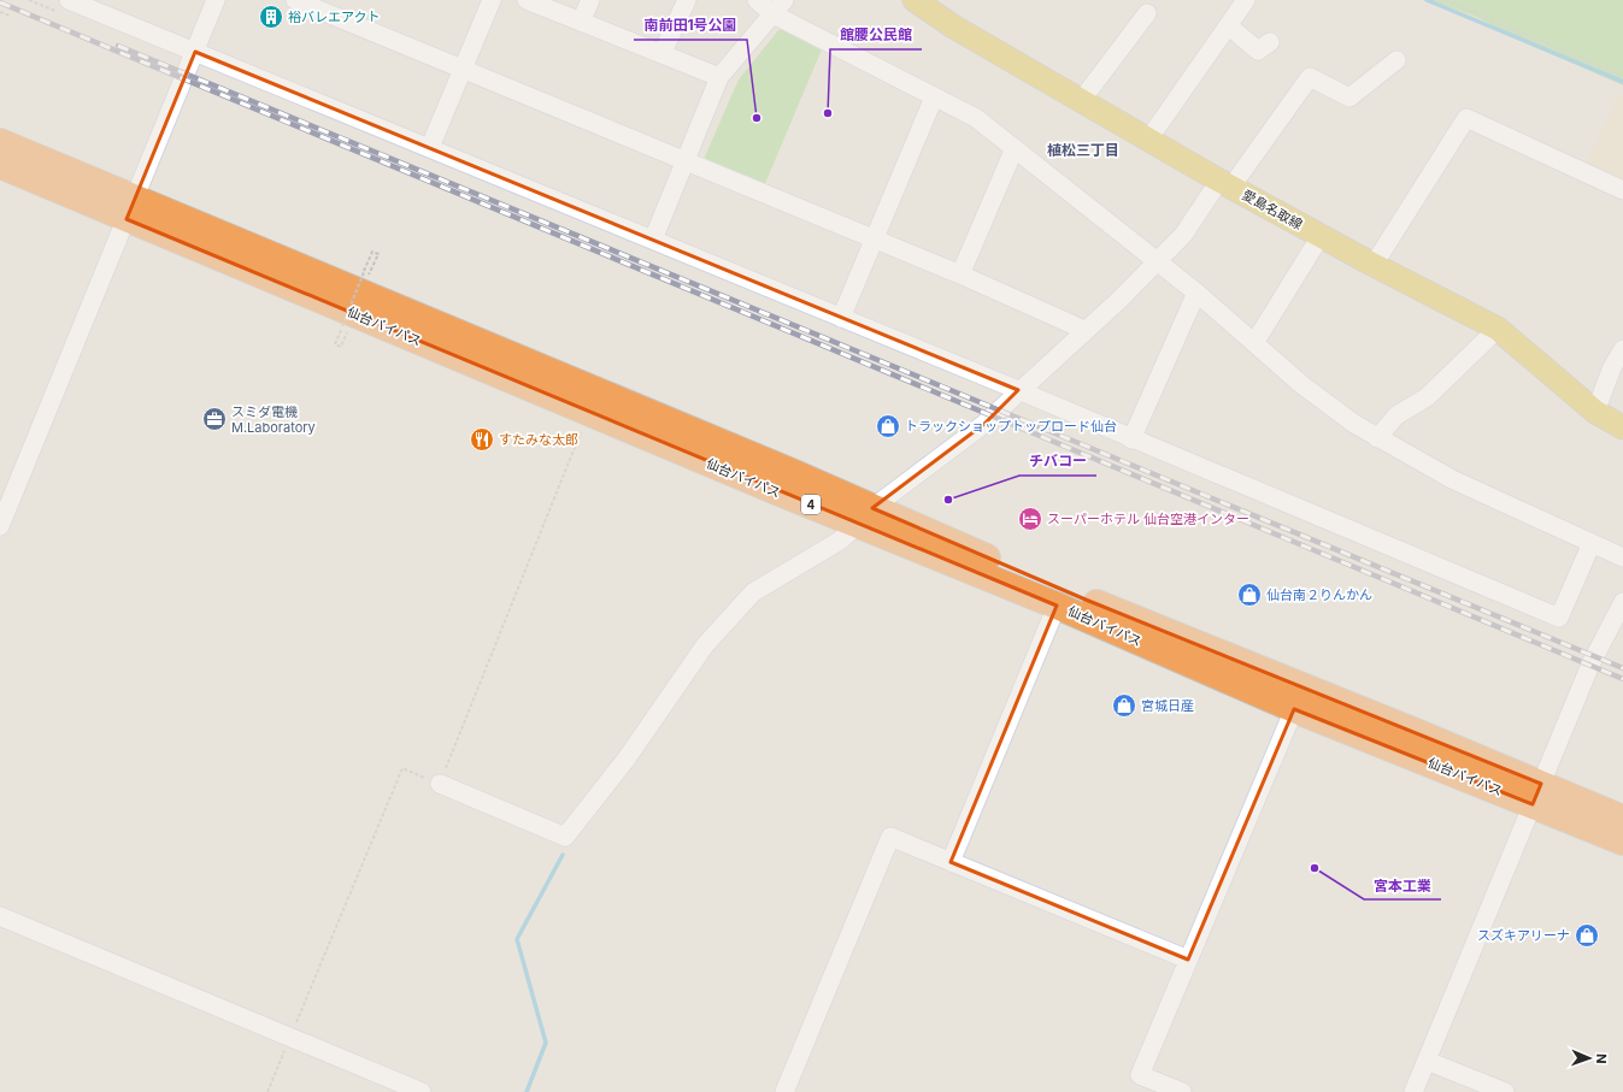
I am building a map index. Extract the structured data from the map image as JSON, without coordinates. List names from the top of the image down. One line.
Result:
{"streets":{"highway":["仙台バイパス","4"],"main road":["愛島名取線"]},"districts":["植松三丁目"],"places":{"building":["裕バレエアクト"],"other":["館腰公民館","南前田1号公園","チバコー","宮本工業"],"office":["スミダ電機 M.Laboratory"],"shop":["トラックショップトップロード仙台","仙台南２りんかん","宮城日産","スズキアリーナ"],"restaurant":["すたみな太郎"],"hotel":["スーパーホテル 仙台空港インター"]},"north":"right"}
